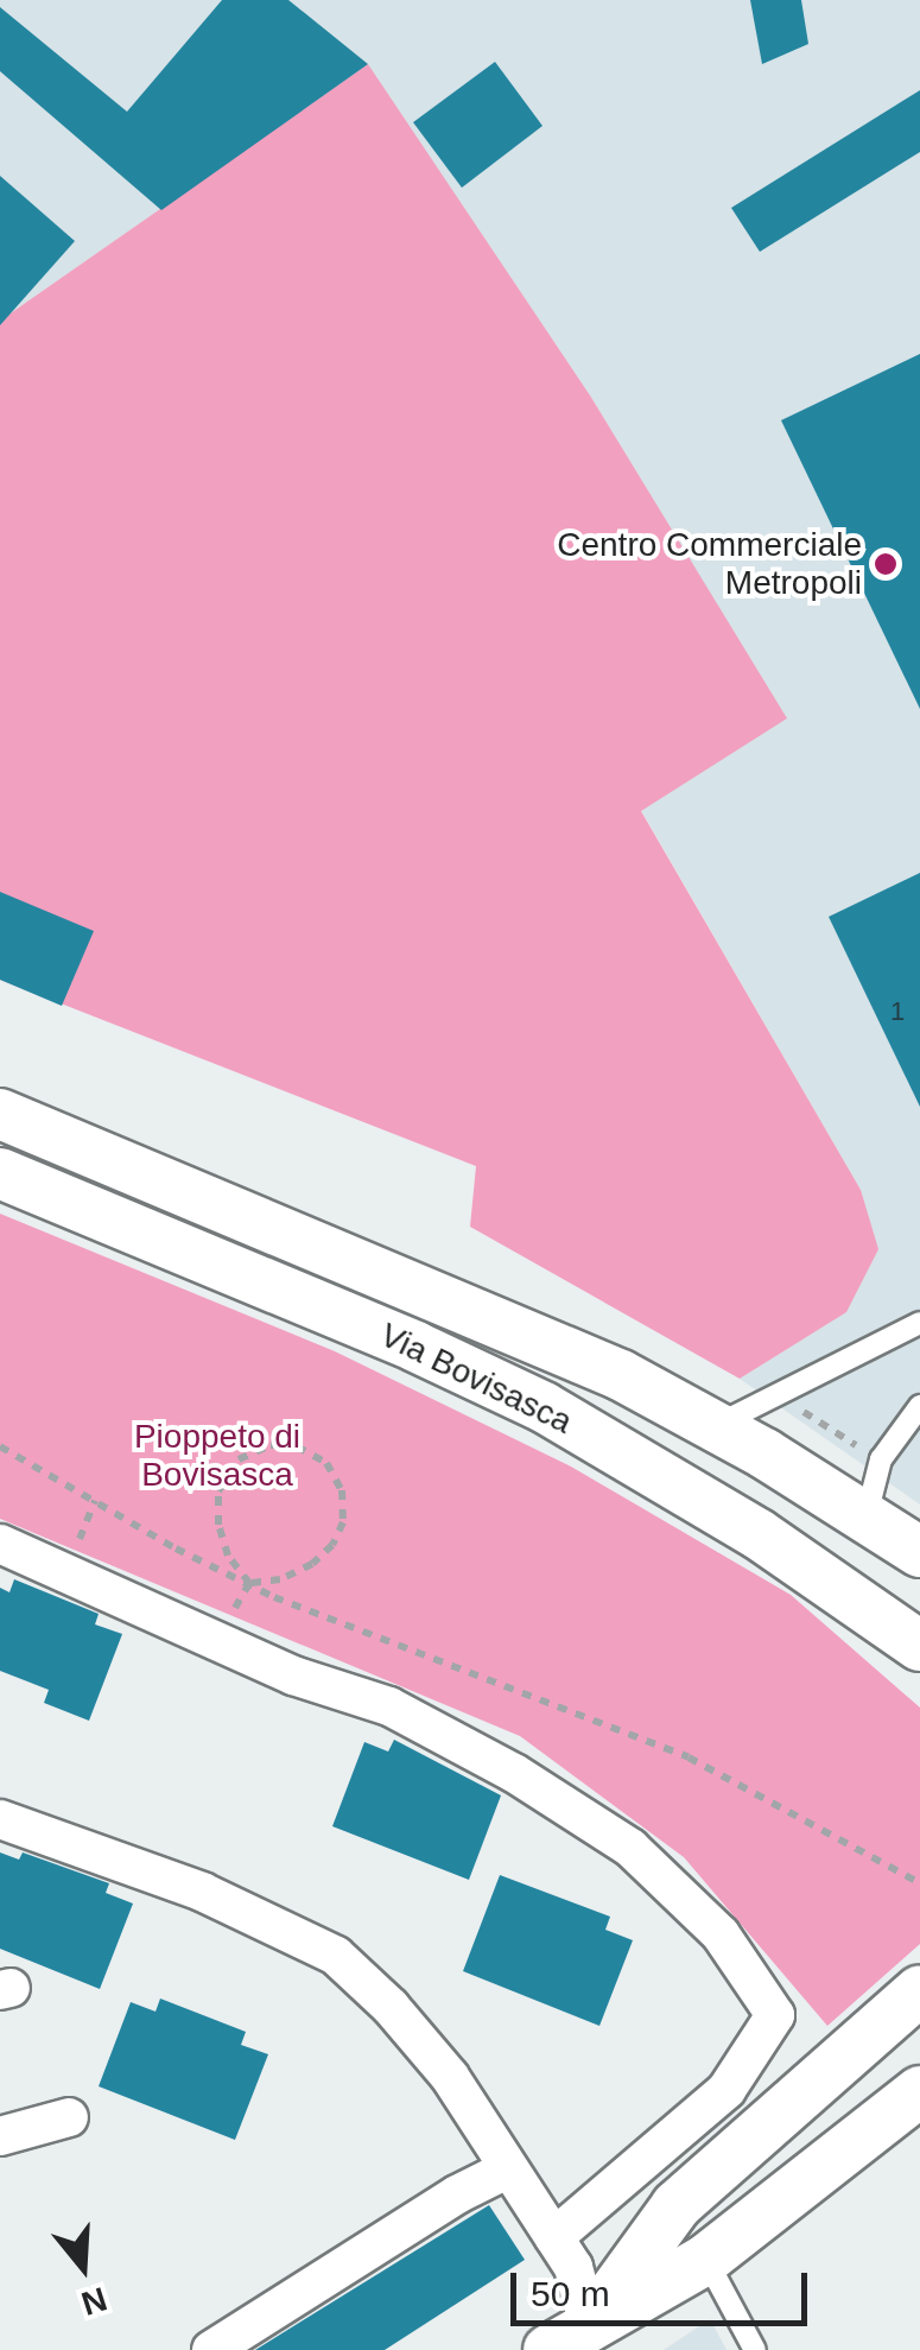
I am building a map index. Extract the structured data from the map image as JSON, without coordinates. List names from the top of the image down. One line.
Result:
{"streets":{"street":["Via Bovisasca"]},"parks":["Pioppeto di Bovisasca"],"places":["Centro Commerciale Metropoli"],"house_numbers":["1"],"scale_bar":"50 m","north":"bottom"}
